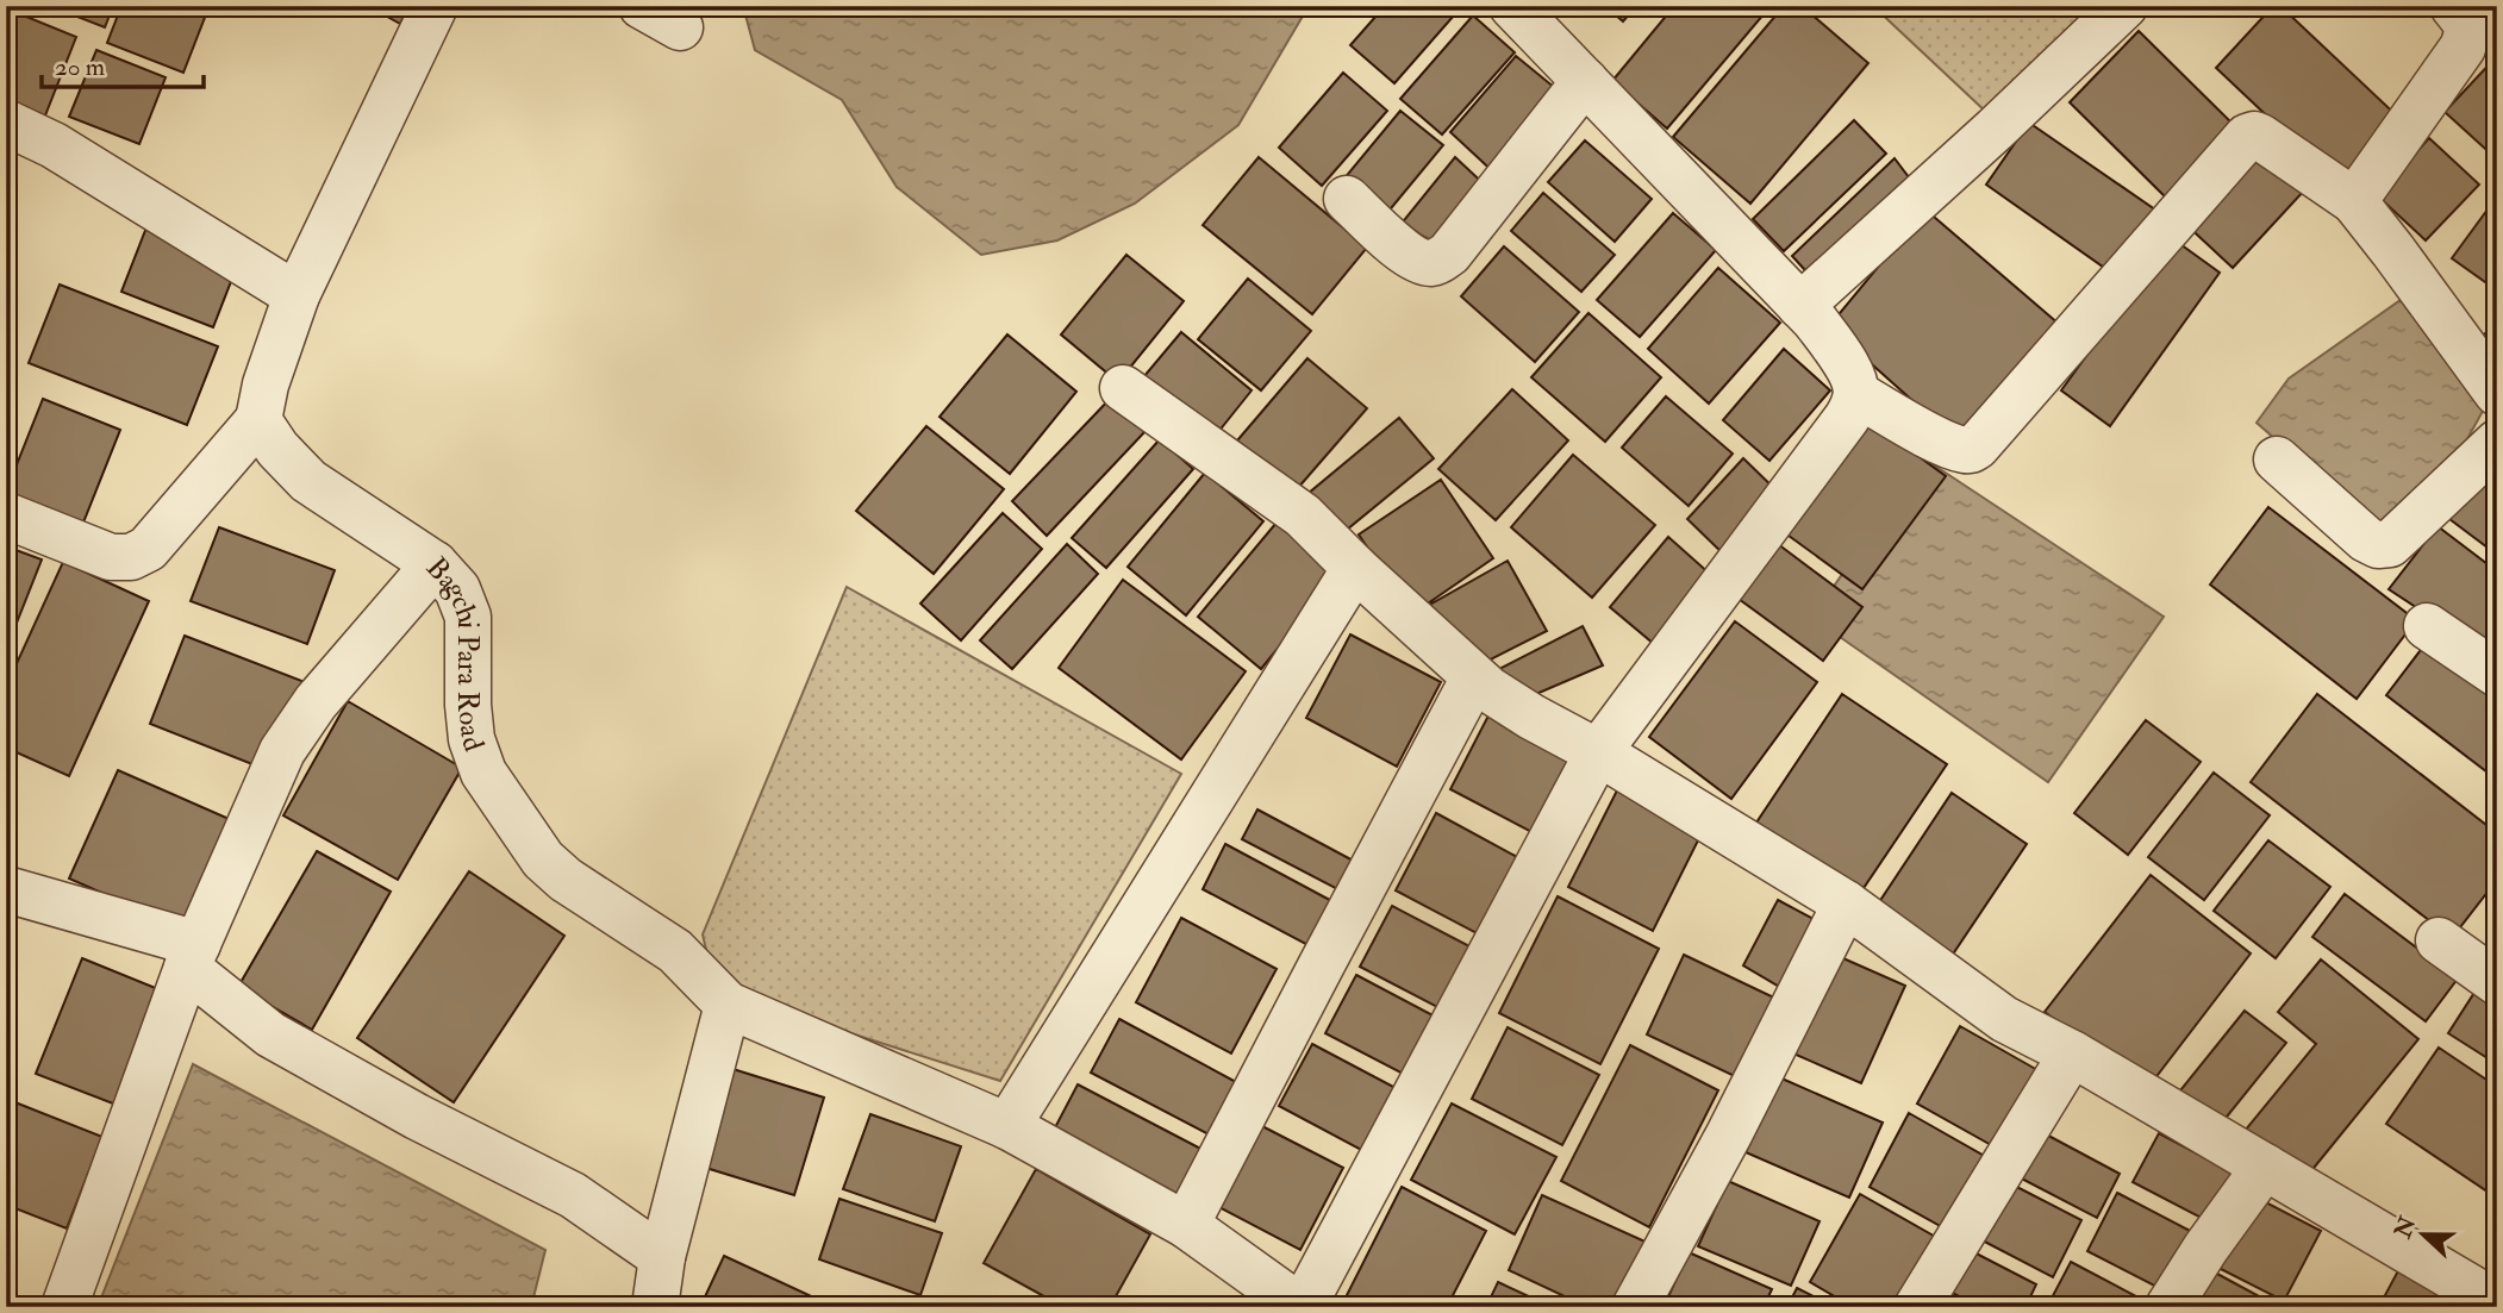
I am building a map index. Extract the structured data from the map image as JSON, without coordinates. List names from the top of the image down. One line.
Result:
{"streets":{"street":["Bagchi Para Road"]},"scale_bar":"20 m","north":"left"}
